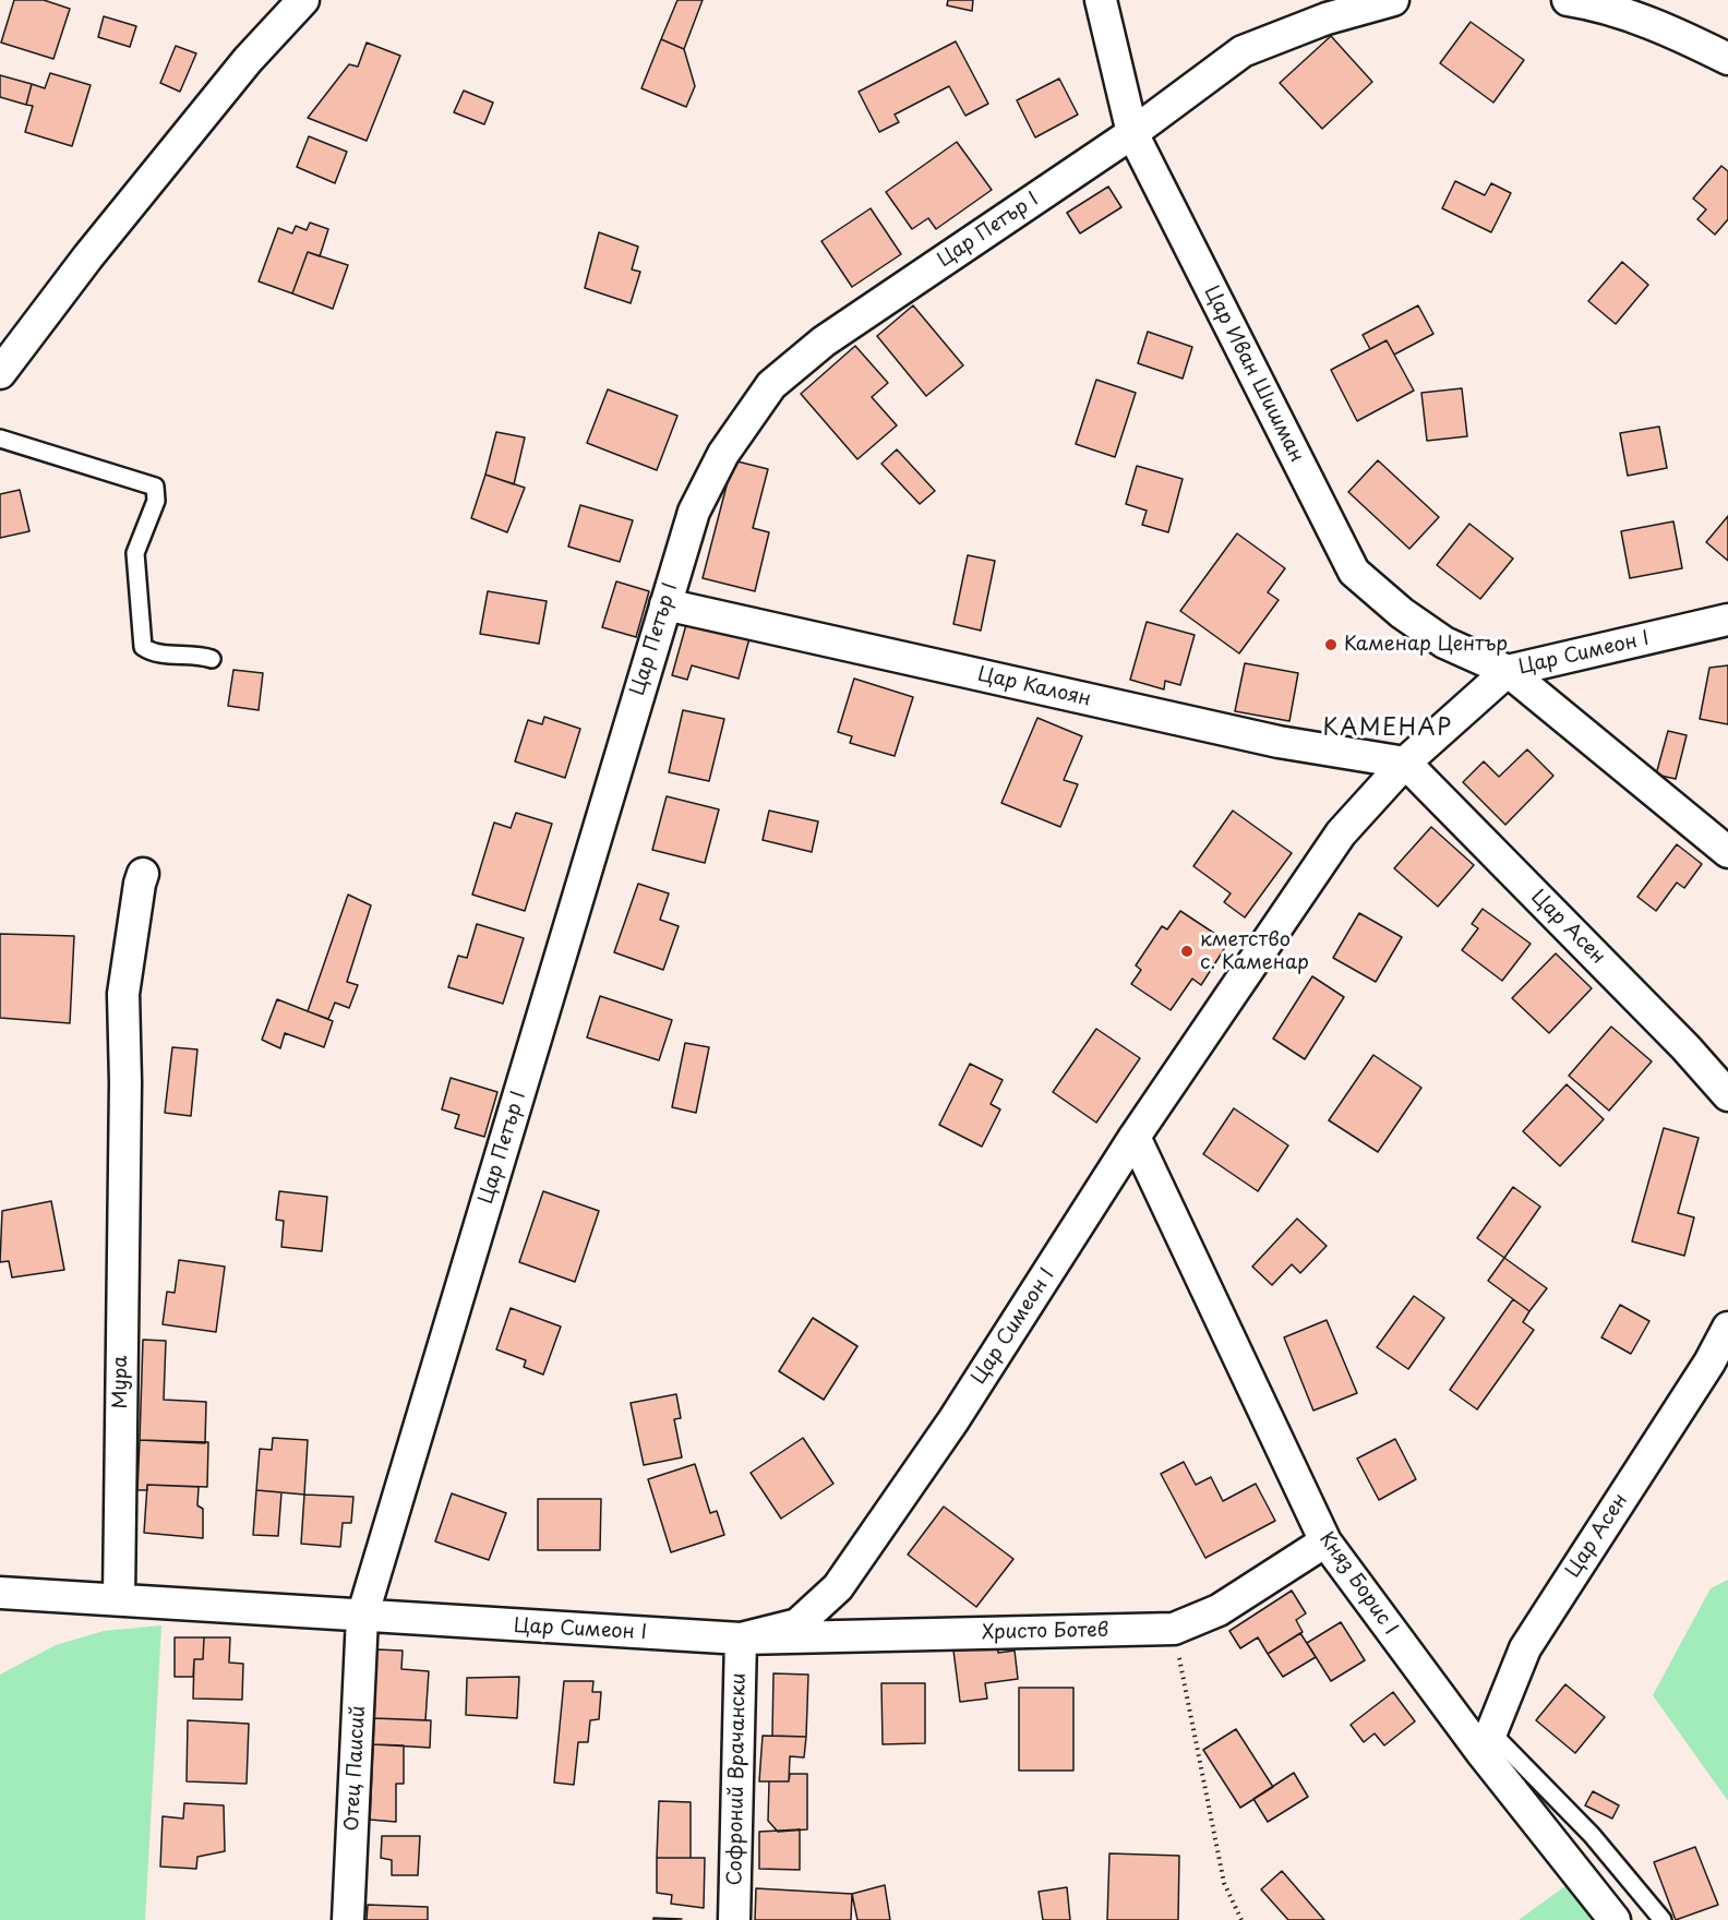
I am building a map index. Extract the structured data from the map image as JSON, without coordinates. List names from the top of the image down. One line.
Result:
{"streets":{"street":["Цар Петър I","Цар Иван Шишман","Цар Симеон I","Цар Калоян","Цар Асен","Мура","Княз Борис I","Христо Ботев","Отец Паисий","Софроний Врачански"]},"crossings":[["Цар Петър I","Цар Иван Шишман"],["Цар Петър I","Цар Симеон I"],["Цар Петър I","Цар Калоян"],["Цар Петър I","Отец Паисий"],["Цар Иван Шишман","Цар Симеон I"],["Цар Симеон I","Цар Калоян"],["Цар Симеон I","Цар Асен"],["Цар Симеон I","Мура"],["Цар Симеон I","Княз Борис I"],["Цар Симеон I","Христо Ботев"],["Цар Симеон I","Отец Паисий"],["Цар Симеон I","Софроний Врачански"],["Цар Калоян","Цар Асен"],["Цар Асен","Княз Борис I"],["Княз Борис I","Христо Ботев"],["Христо Ботев","Софроний Врачански"]],"districts":["КАМЕНАР"],"places":["Каменар Център","кметство с. Каменар"]}
